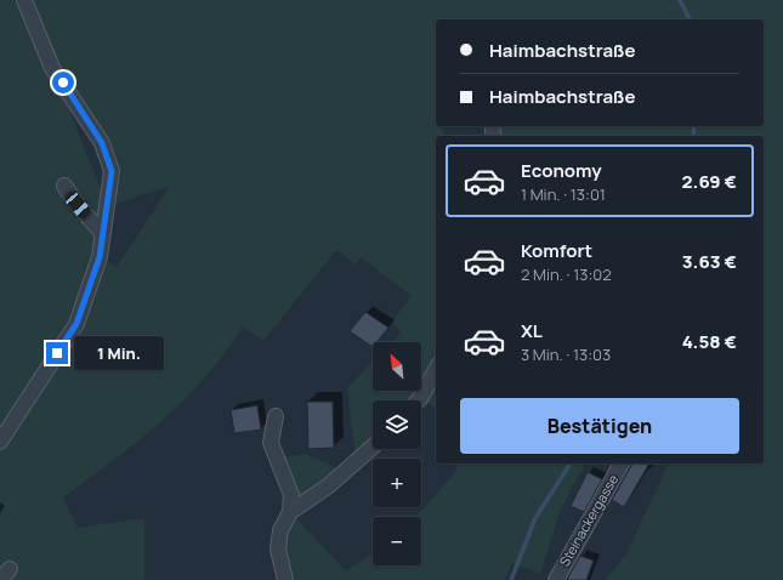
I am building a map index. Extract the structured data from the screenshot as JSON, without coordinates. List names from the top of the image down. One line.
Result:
{"streets":{"street":["Steinackergasse"]},"north":"top left","page":{"banner":["Haimbachstraße","Haimbachstraße"],"list":[{"name":"Economy","note":"1 Min. · 13:01","value":"2.69 €"},{"name":"Komfort","note":"2 Min. · 13:02","value":"3.63 €"},{"name":"XL","note":"3 Min. · 13:03","value":"4.58 €"}],"bubble":"1 Min.","map_buttons":["+","−"],"buttons":"Bestätigen"}}
